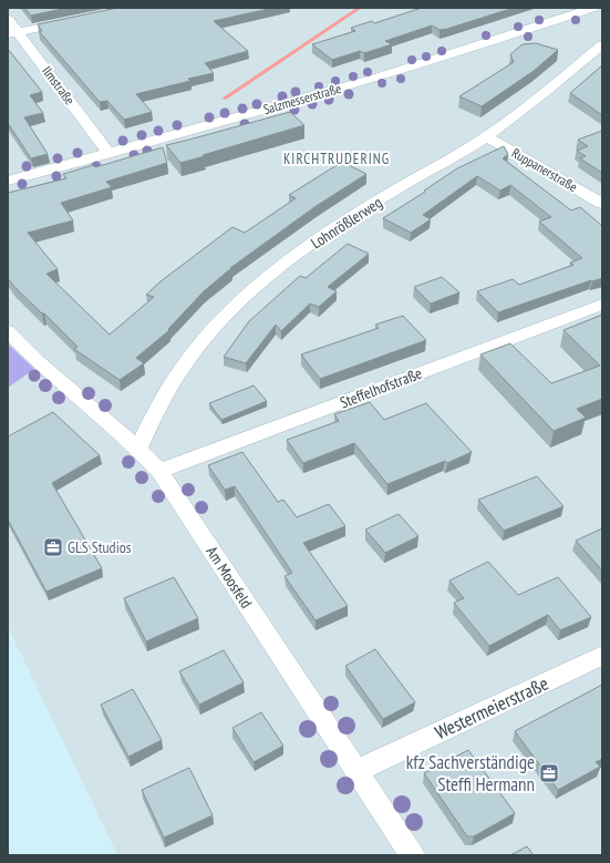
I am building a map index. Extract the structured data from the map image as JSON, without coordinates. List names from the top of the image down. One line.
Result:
{"streets":{"street":["Ilmstraße","Salzmesserstraße","Ruppanerstraße","Lohnrößlerweg","Steffelhofstraße","Am Moosfeld","Westermeierstraße"]},"crossings":[["Ilmstraße","Salzmesserstraße"],["Ruppanerstraße","Lohnrößlerweg"],["Lohnrößlerweg","Am Moosfeld"],["Steffelhofstraße","Am Moosfeld"],["Am Moosfeld","Westermeierstraße"]],"districts":["KIRCHTRUDERING"],"places":{"office":["GLS Studios","kfz Sachverständige Steffi Hermann"]}}
